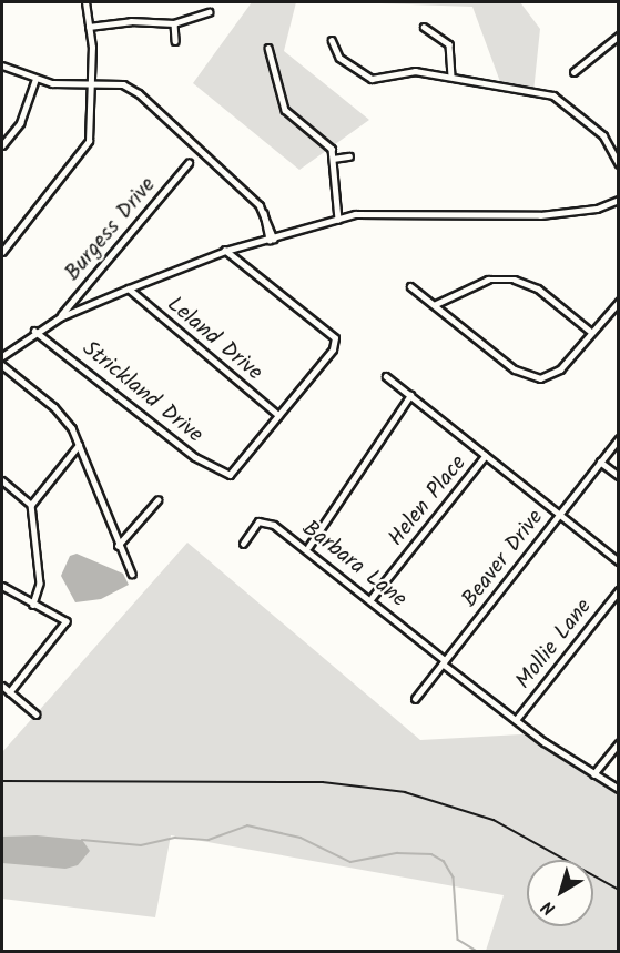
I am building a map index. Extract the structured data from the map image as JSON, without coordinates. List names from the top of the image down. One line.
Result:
{"streets":{"street":["Burgess Drive","Leland Drive","Strickland Drive","Helen Place","Beaver Drive","Barbara Lane","Mollie Lane"]},"crossings":[["Leland Drive","Strickland Drive"],["Helen Place","Barbara Lane"],["Beaver Drive","Barbara Lane"],["Barbara Lane","Mollie Lane"]],"north":"bottom left"}
